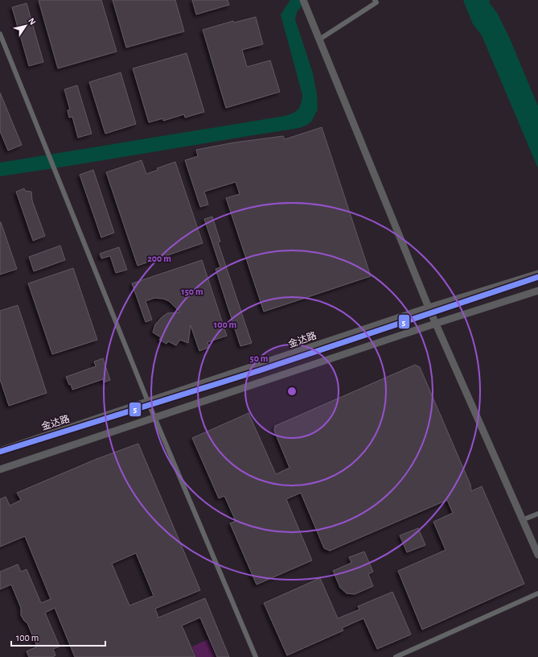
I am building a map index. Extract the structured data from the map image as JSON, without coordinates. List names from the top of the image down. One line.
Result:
{"streets":{"main road":["金达路"]},"lines":["transit line 5"],"scale_bar":"100 m","north":"top right","rings":["200 m","150 m","100 m","50 m"]}
